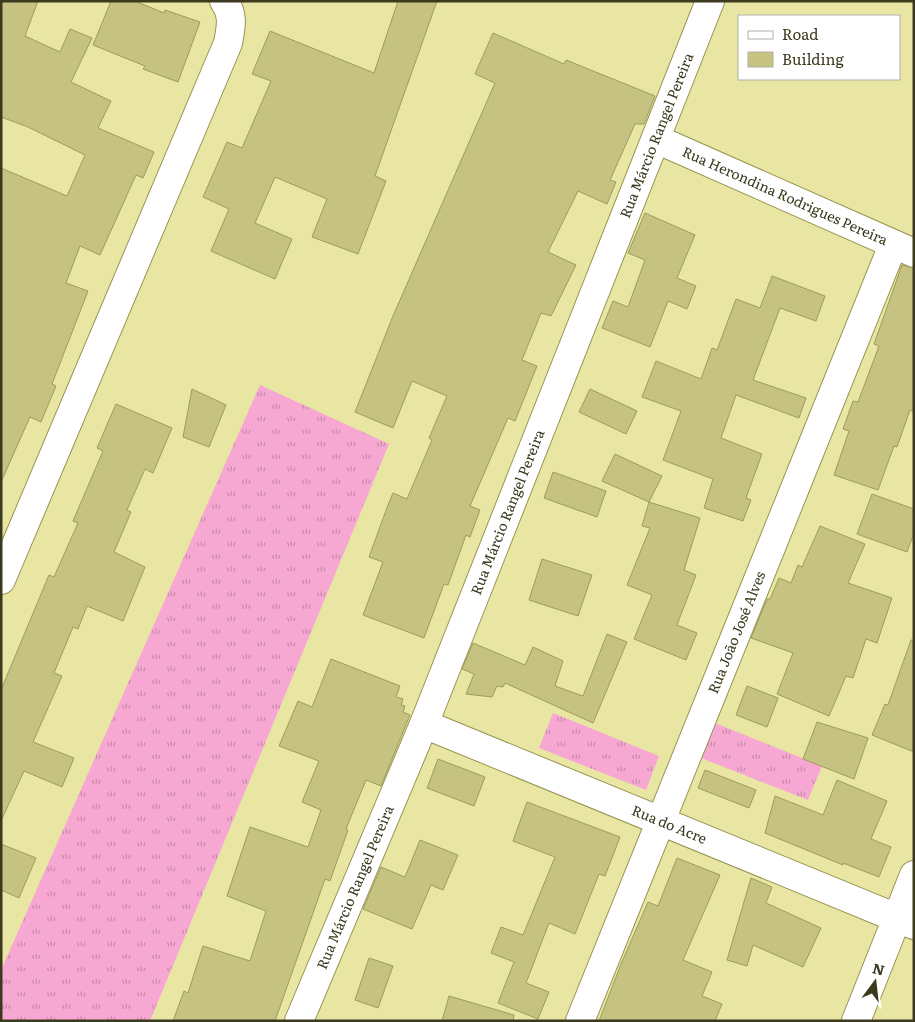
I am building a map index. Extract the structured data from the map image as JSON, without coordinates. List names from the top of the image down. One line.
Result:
{"streets":{"street":["Rua Márcio Rangel Pereira","Rua Herondina Rodrigues Pereira","Rua João José Alves","Rua do Acre"]},"crossings":[["Rua Márcio Rangel Pereira","Rua Herondina Rodrigues Pereira"],["Rua Márcio Rangel Pereira","Rua do Acre"],["Rua Herondina Rodrigues Pereira","Rua João José Alves"],["Rua João José Alves","Rua do Acre"]],"legend":["Road","Building"],"north":"top"}
